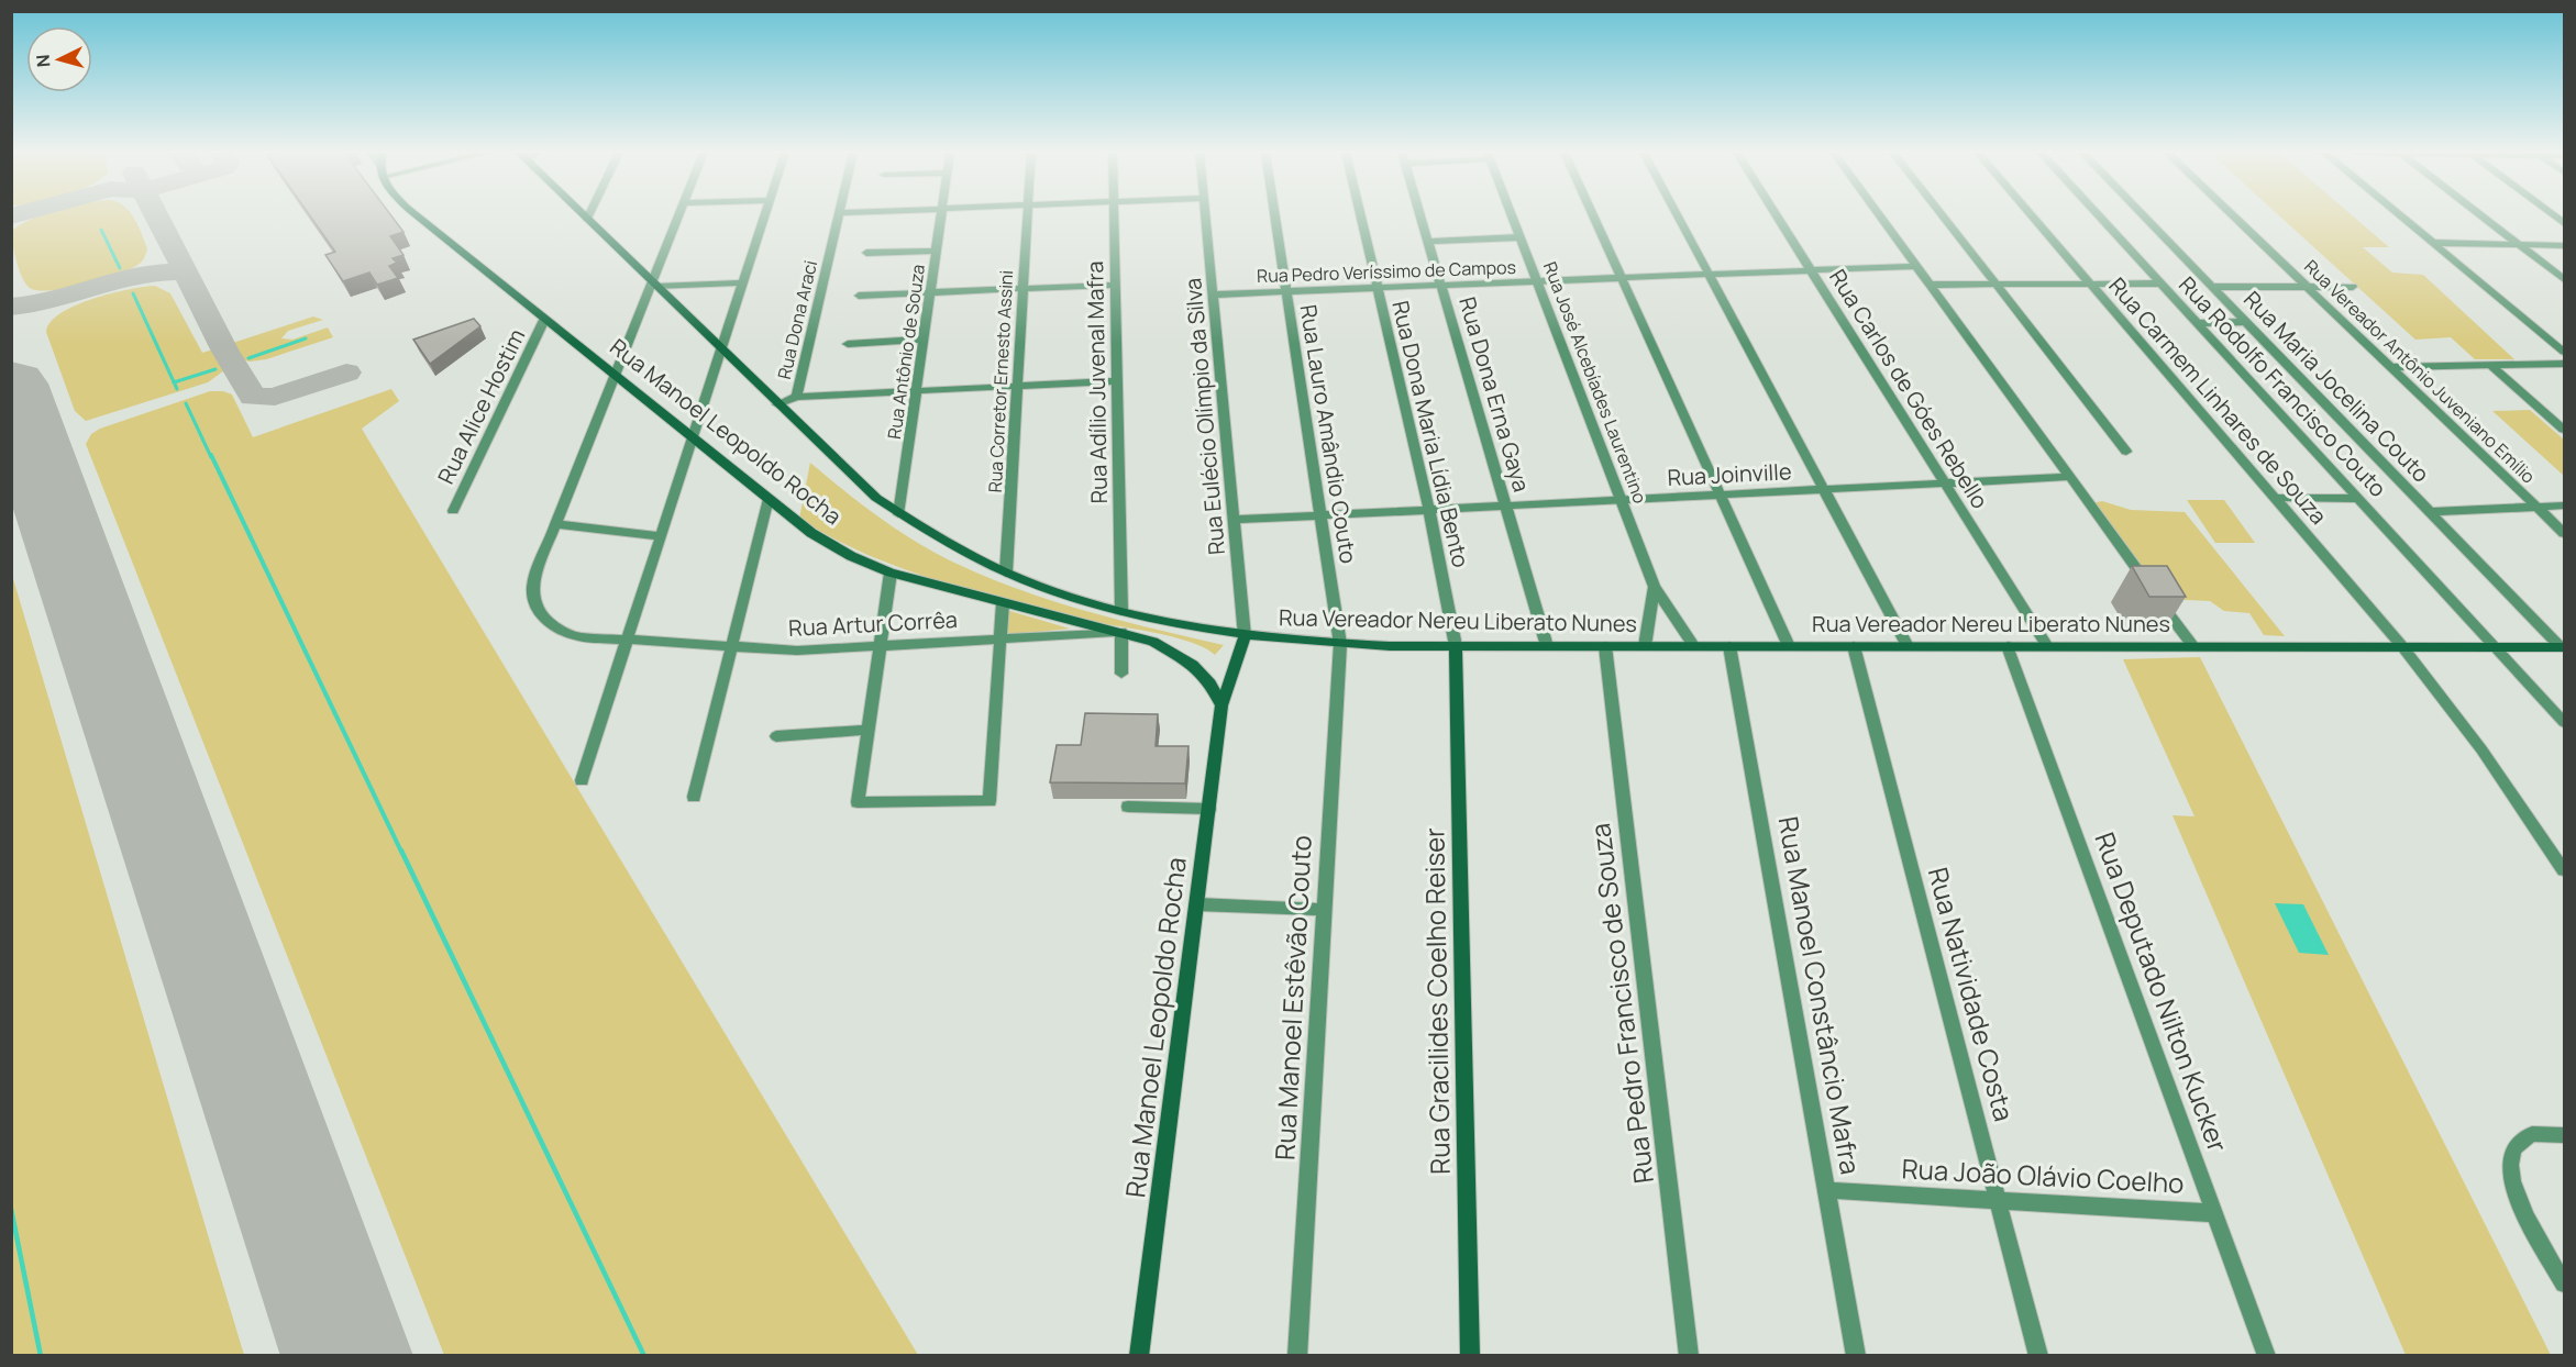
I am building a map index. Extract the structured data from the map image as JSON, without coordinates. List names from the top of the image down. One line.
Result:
{"streets":{"main road":["Rua Manoel Leopoldo Rocha","Rua Vereador Nereu Liberato Nunes","Rua Gracilides Coelho Reiser"],"street":["Rua Pedro Veríssimo de Campos","Rua Dona Araci","Rua Antônio de Souza","Rua Vereador Antônio Juveniano Emílio","Rua Corretor Ernesto Assini","Rua Adílio Juvenal Mafra","Rua José Alcebíades Laurentino","Rua Rodolfo Francisco Couto","Rua Maria Jocelina Couto","Rua Carlos de Góes Rebello","Rua Dona Erna Gaya","Rua Carmem Linhares de Souza","Rua Alice Hostim","Rua Eulécio Olímpio da Silva","Rua Lauro Amândio Couto","Rua Dona Maria Lídia Bento","Rua Joinville","Rua Artur Corrêa","Rua Deputado Nilton Kucker","Rua Natividade Costa","Rua Manoel Constâncio Mafra","Rua Manoel Estêvão Couto","Rua Pedro Francisco de Souza","Rua João Olávio Coelho"]},"crossings":[["Rua Pedro Veríssimo de Campos","Rua José Alcebíades Laurentino"],["Rua Pedro Veríssimo de Campos","Rua Carlos de Góes Rebello"],["Rua Pedro Veríssimo de Campos","Rua Dona Erna Gaya"],["Rua Pedro Veríssimo de Campos","Rua Eulécio Olímpio da Silva"],["Rua Pedro Veríssimo de Campos","Rua Lauro Amândio Couto"],["Rua Pedro Veríssimo de Campos","Rua Dona Maria Lídia Bento"],["Rua Dona Araci","Rua Vereador Nereu Liberato Nunes"],["Rua Antônio de Souza","Rua Vereador Nereu Liberato Nunes"],["Rua Corretor Ernesto Assini","Rua Vereador Nereu Liberato Nunes"],["Rua Adílio Juvenal Mafra","Rua Vereador Nereu Liberato Nunes"],["Rua José Alcebíades Laurentino","Rua Joinville"],["Rua José Alcebíades Laurentino","Rua Vereador Nereu Liberato Nunes"],["Rua Rodolfo Francisco Couto","Rua Vereador Nereu Liberato Nunes"],["Rua Maria Jocelina Couto","Rua Vereador Nereu Liberato Nunes"],["Rua Carlos de Góes Rebello","Rua Joinville"],["Rua Carlos de Góes Rebello","Rua Vereador Nereu Liberato Nunes"],["Rua Dona Erna Gaya","Rua Joinville"],["Rua Dona Erna Gaya","Rua Vereador Nereu Liberato Nunes"],["Rua Carmem Linhares de Souza","Rua Vereador Nereu Liberato Nunes"],["Rua Alice Hostim","Rua Manoel Leopoldo Rocha"],["Rua Eulécio Olímpio da Silva","Rua Manoel Leopoldo Rocha"],["Rua Eulécio Olímpio da Silva","Rua Joinville"],["Rua Eulécio Olímpio da Silva","Rua Vereador Nereu Liberato Nunes"],["Rua Manoel Leopoldo Rocha","Rua Vereador Nereu Liberato Nunes"],["Rua Manoel Leopoldo Rocha","Rua Artur Corrêa"],["Rua Lauro Amândio Couto","Rua Joinville"],["Rua Lauro Amândio Couto","Rua Vereador Nereu Liberato Nunes"],["Rua Lauro Amândio Couto","Rua Manoel Estêvão Couto"],["Rua Dona Maria Lídia Bento","Rua Joinville"],["Rua Dona Maria Lídia Bento","Rua Vereador Nereu Liberato Nunes"],["Rua Dona Maria Lídia Bento","Rua Gracilides Coelho Reiser"],["Rua Vereador Nereu Liberato Nunes","Rua Artur Corrêa"],["Rua Vereador Nereu Liberato Nunes","Rua Deputado Nilton Kucker"],["Rua Vereador Nereu Liberato Nunes","Rua Natividade Costa"],["Rua Vereador Nereu Liberato Nunes","Rua Manoel Constâncio Mafra"],["Rua Vereador Nereu Liberato Nunes","Rua Manoel Estêvão Couto"],["Rua Vereador Nereu Liberato Nunes","Rua Gracilides Coelho Reiser"],["Rua Vereador Nereu Liberato Nunes","Rua Pedro Francisco de Souza"],["Rua Deputado Nilton Kucker","Rua João Olávio Coelho"],["Rua Natividade Costa","Rua João Olávio Coelho"],["Rua Manoel Constâncio Mafra","Rua João Olávio Coelho"]],"north":"left"}
